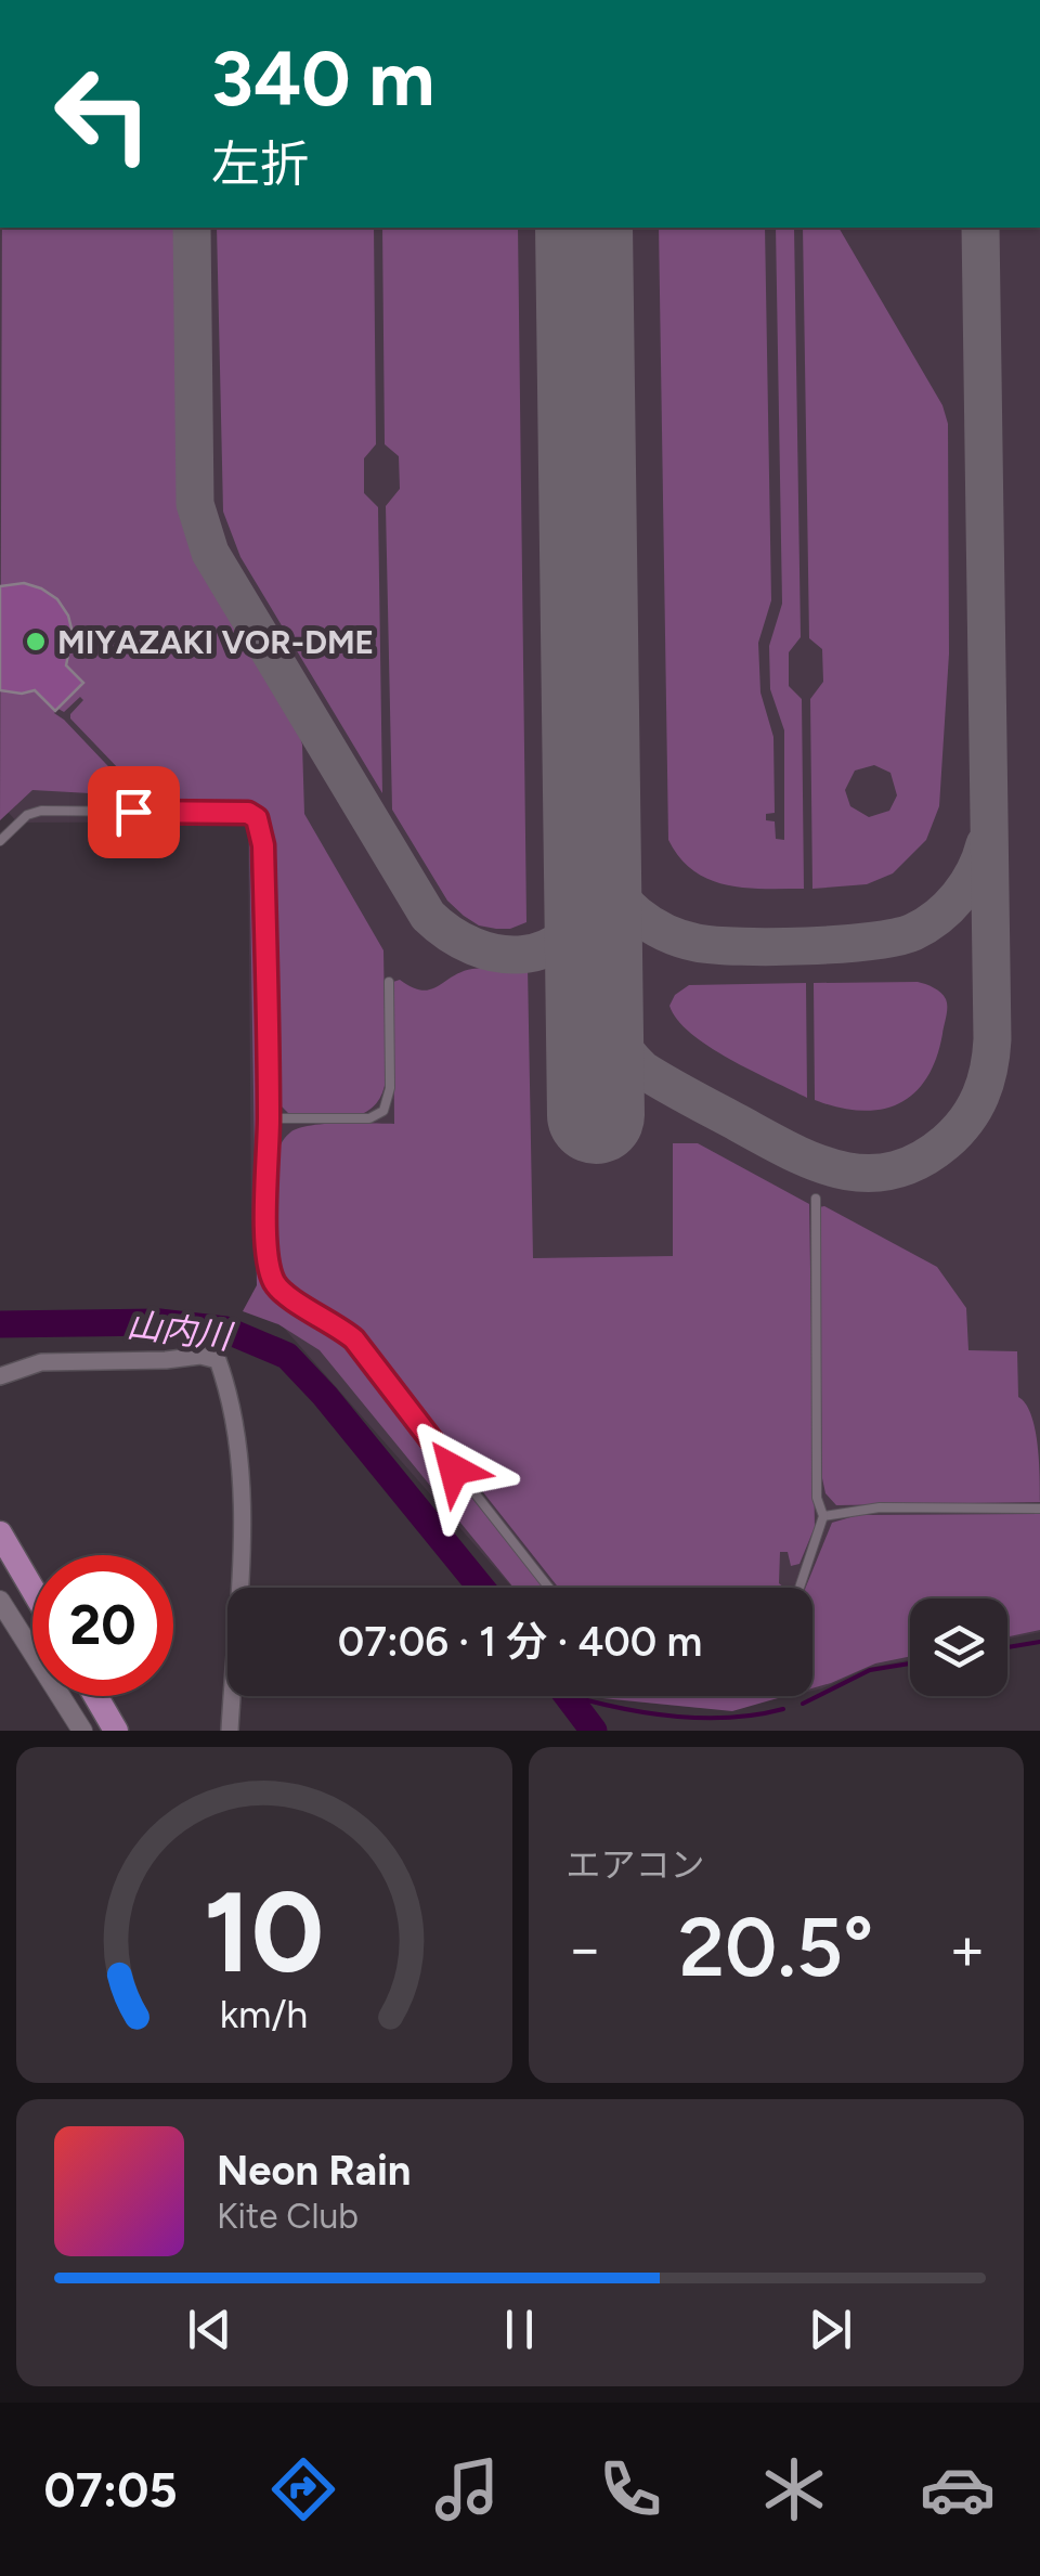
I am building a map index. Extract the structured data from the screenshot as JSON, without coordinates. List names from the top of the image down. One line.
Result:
{"water":["山内川"],"places":["MIYAZAKI VOR-DME"],"page":{"turn":["340 m","左折"],"limit":"20","trip":"07:06 · 1 分 · 400 m","tile":"エアコン","heat":["−","20.5°","+"],"song":["Neon Rain","Kite Club"],"tabs":"07:05","gauge":["10","km/h"]}}
